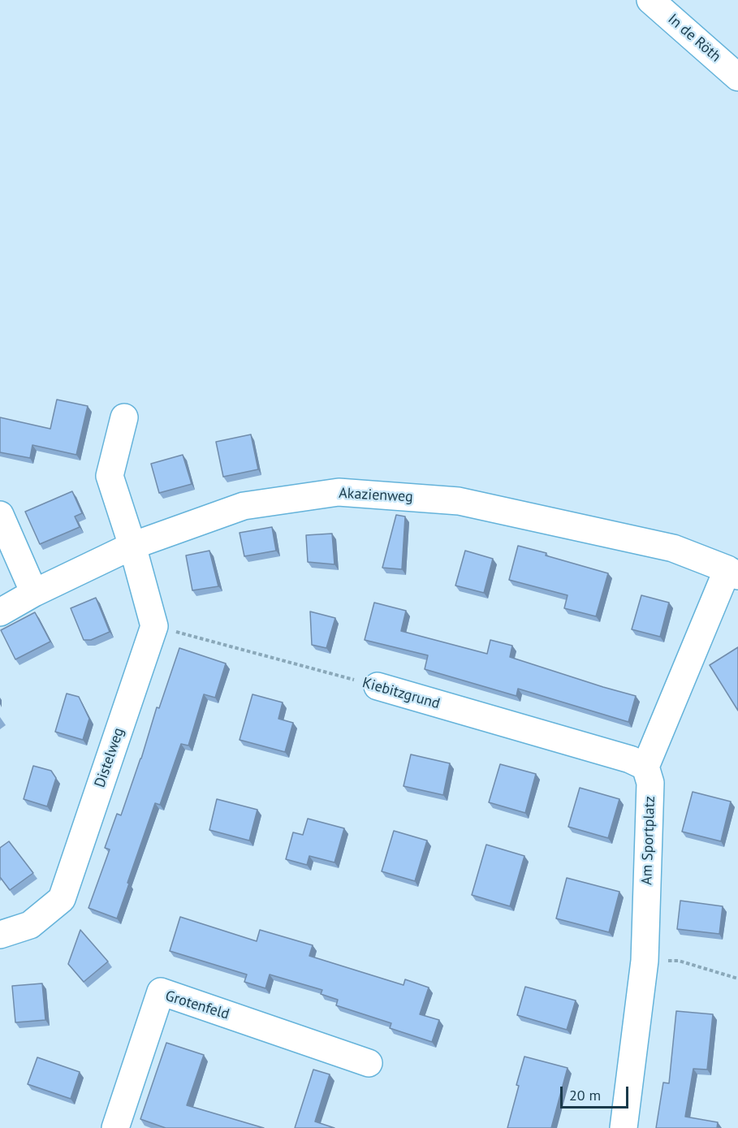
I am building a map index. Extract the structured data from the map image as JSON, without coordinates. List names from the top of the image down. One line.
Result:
{"streets":{"street":["In de Röth","Akazienweg","Kiebitzgrund","Distelweg","Am Sportplatz","Grotenfeld"]},"crossings":[["Kiebitzgrund","Distelweg"],["Kiebitzgrund","Am Sportplatz"]],"scale_bar":"20 m"}
